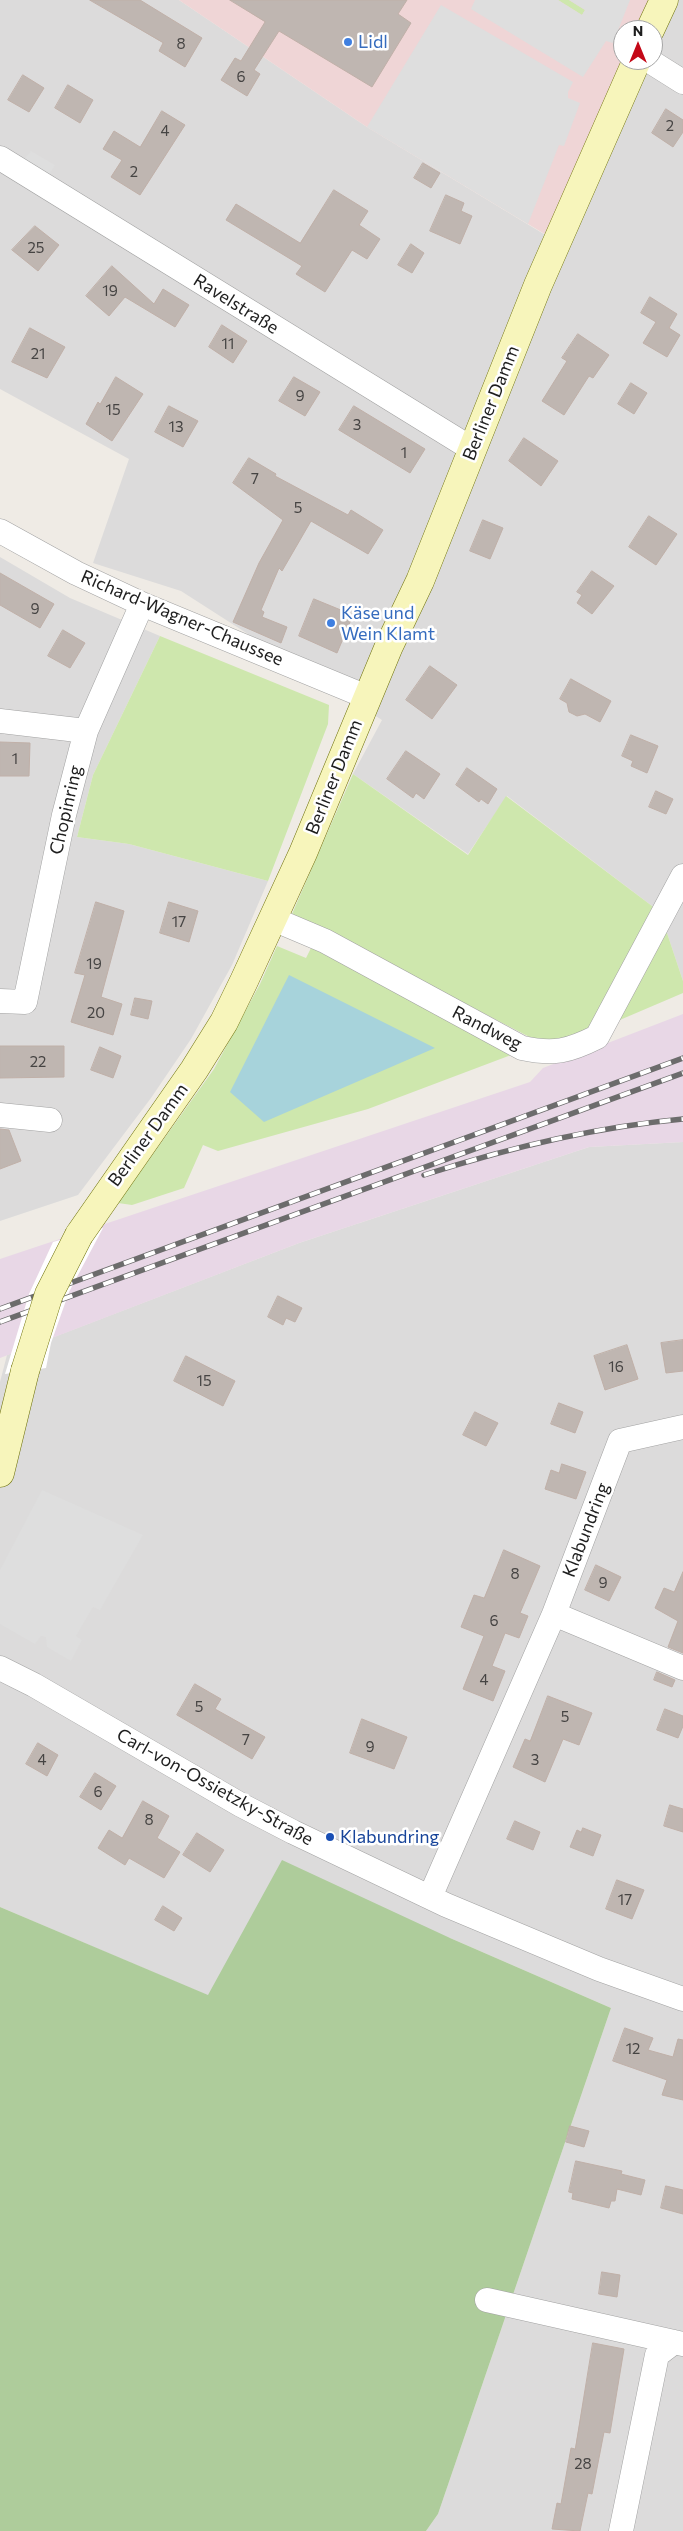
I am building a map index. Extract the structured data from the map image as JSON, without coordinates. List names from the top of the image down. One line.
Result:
{"streets":{"main road":["Berliner Damm"],"street":["Ravelstraße","Richard-Wagner-Chaussee","Chopinring","Randweg","Klabundring","Carl-von-Ossietzky-Straße"]},"crossings":[["Ravelstraße","Berliner Damm"],["Berliner Damm","Richard-Wagner-Chaussee"],["Berliner Damm","Randweg"],["Richard-Wagner-Chaussee","Chopinring"],["Klabundring","Carl-von-Ossietzky-Straße"]],"places":["Lidl","Käse und Wein Klamt","Klabundring"],"house_numbers":["8","6","2","4","2","25","19","11","21","9","15","3","13","1","7","5","9","1","17","19","20","22","16","15","8","9","6","4","5","5","7","9","4","3","6","8","17","12","28"],"north":"top"}
